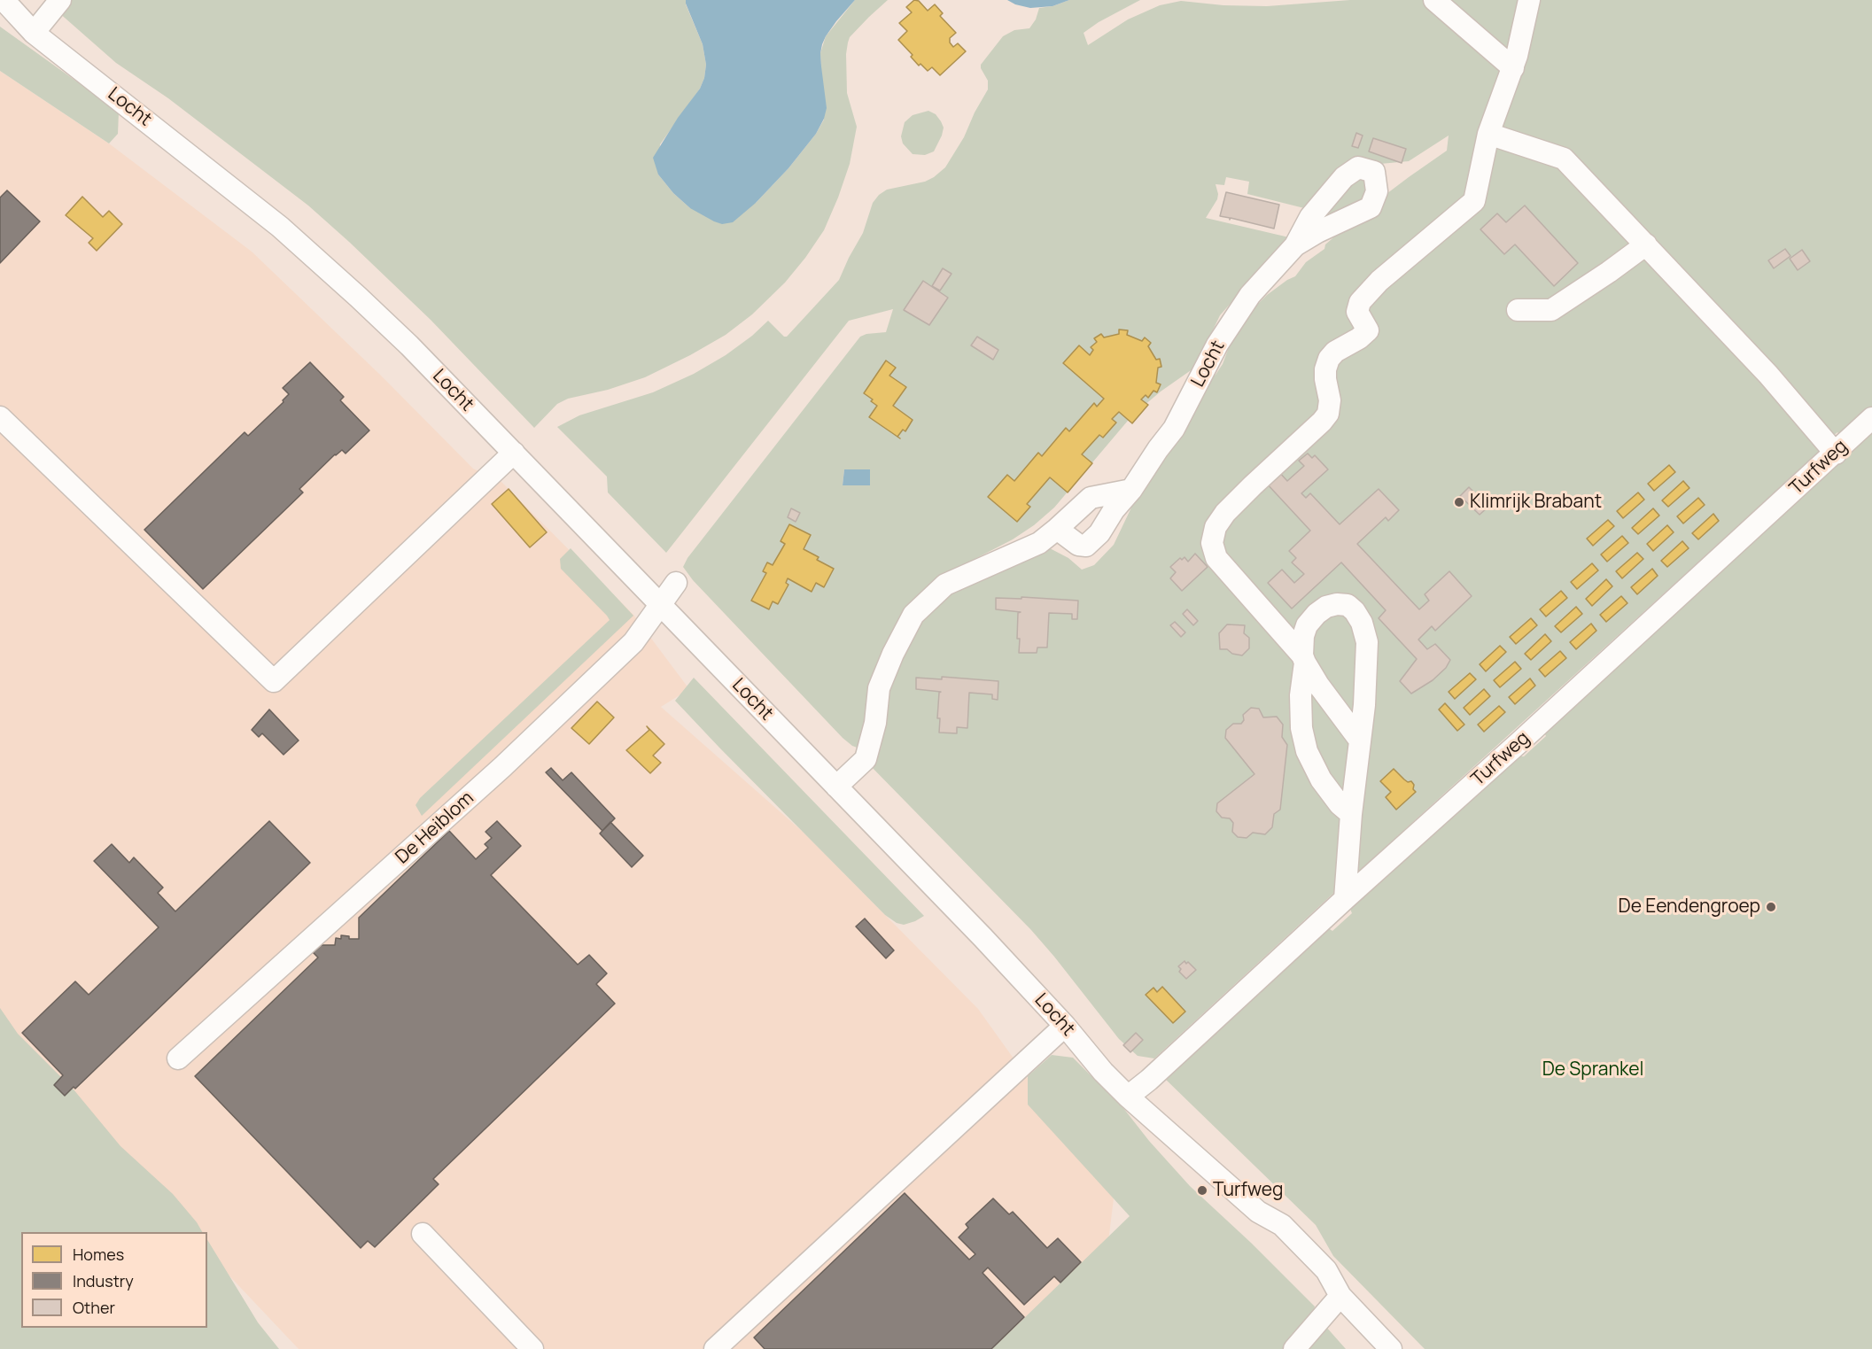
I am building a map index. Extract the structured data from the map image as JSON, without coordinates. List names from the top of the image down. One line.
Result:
{"streets":{"street":["Locht","Turfweg","De Heiblom"]},"crossings":[["Locht","Turfweg"],["Locht","De Heiblom"]],"parks":["De Sprankel"],"places":["Klimrijk Brabant","De Eendengroep","Turfweg"],"legend":["Homes","Industry","Other"]}
